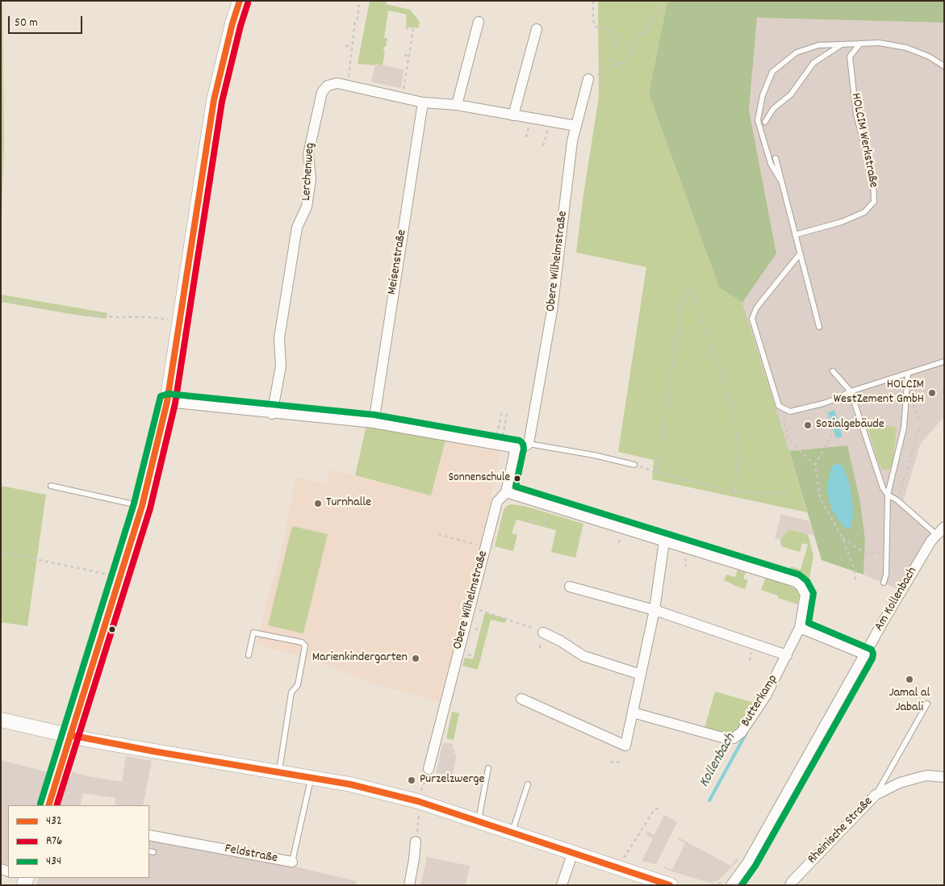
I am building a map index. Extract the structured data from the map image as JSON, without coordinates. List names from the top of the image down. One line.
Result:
{"streets":{"street":["Lerchenweg","Obere Wilhelmstraße","Meisenstraße","Am Kollenbach","Butterkamp","Rheinische Straße","Feldstraße"],"lane":["HOLCIM Werkstraße"]},"crossings":[["Lerchenweg","Obere Wilhelmstraße"],["Lerchenweg","Meisenstraße"],["Obere Wilhelmstraße","Butterkamp"]],"water":["Kollenbach"],"places":["HOLCIM WestZement GmbH","Sozialgebäude","Sonnenschule","Turnhalle","Marienkindergarten","Jamal al Jabali","Purzelzwerge"],"lines":["transit line 432","transit line R76","transit line 434"],"legend":["432","R76","434"],"scale_bar":"50 m"}
